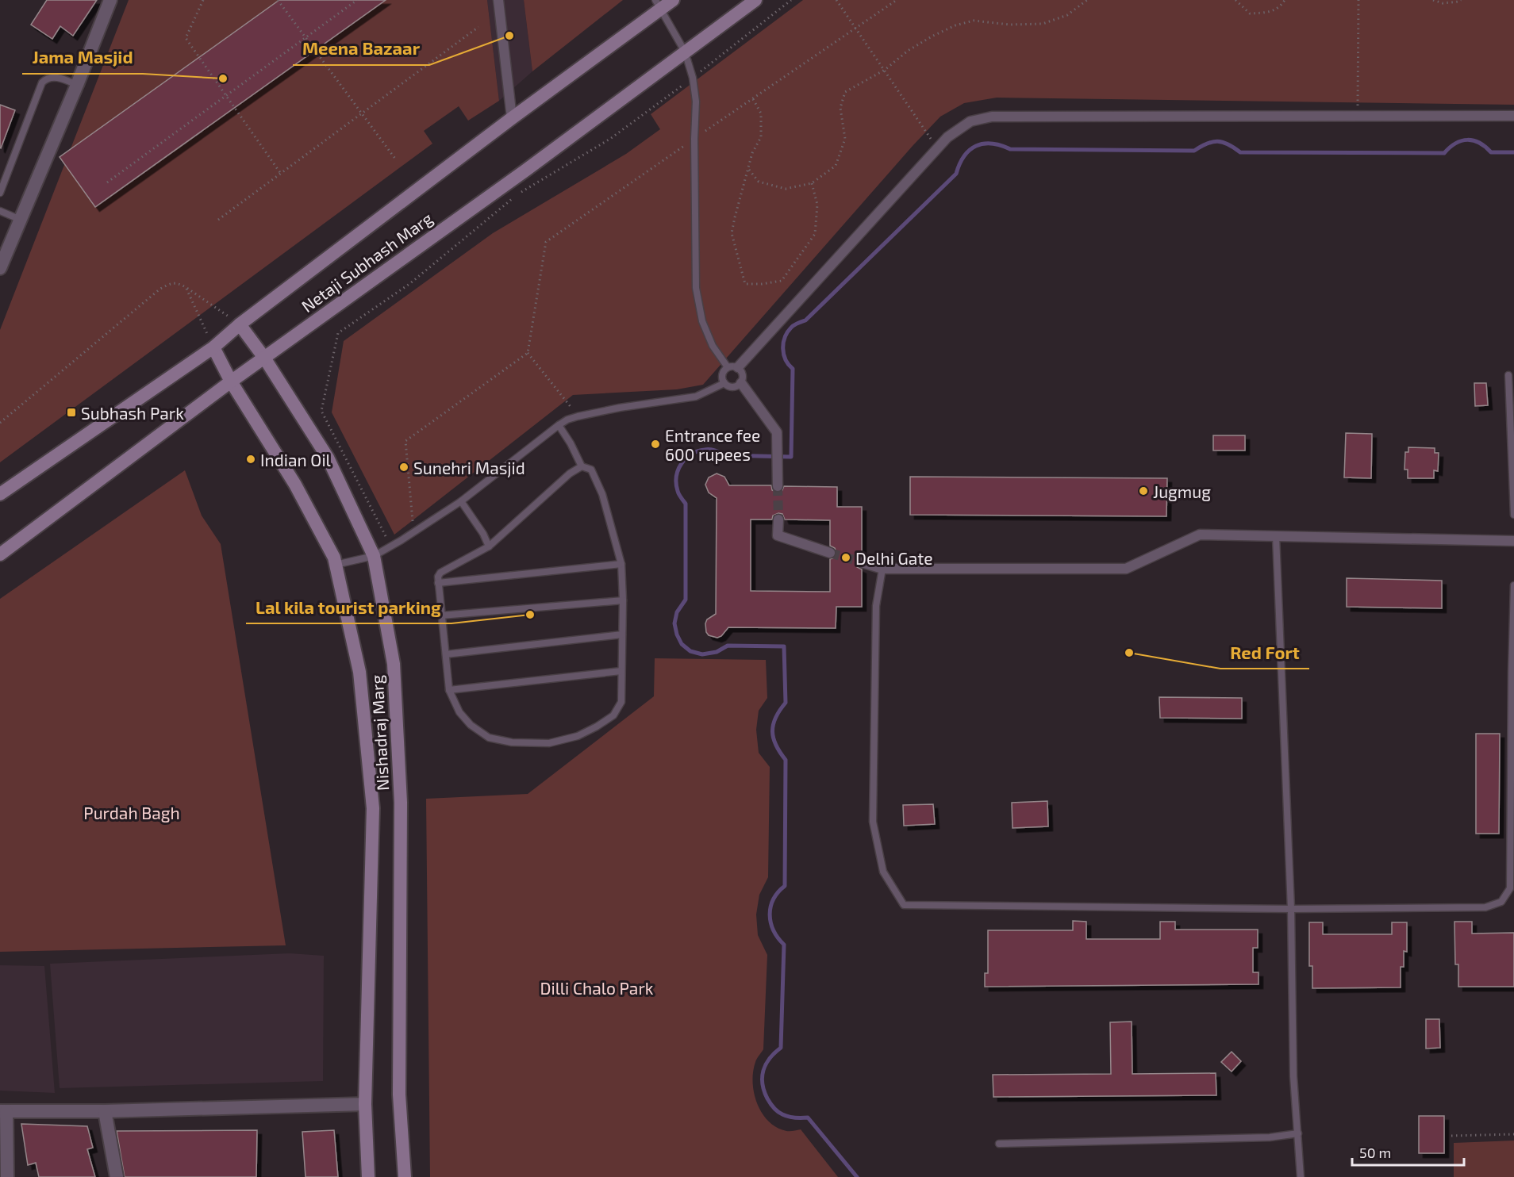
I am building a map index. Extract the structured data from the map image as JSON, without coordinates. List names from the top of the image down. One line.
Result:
{"streets":{"main road":["Netaji Subhash Marg","Nishadraj Marg"]},"crossings":[["Netaji Subhash Marg","Nishadraj Marg"]],"parks":["Purdah Bagh","Dilli Chalo Park"],"places":{"other":["Meena Bazaar","Jama Masjid","Entrance fee 600 rupees","Indian Oil","Sunehri Masjid","Jugmug","Delhi Gate","Lal kila tourist parking","Red Fort"],"transit":["Subhash Park"]},"scale_bar":"50 m"}
